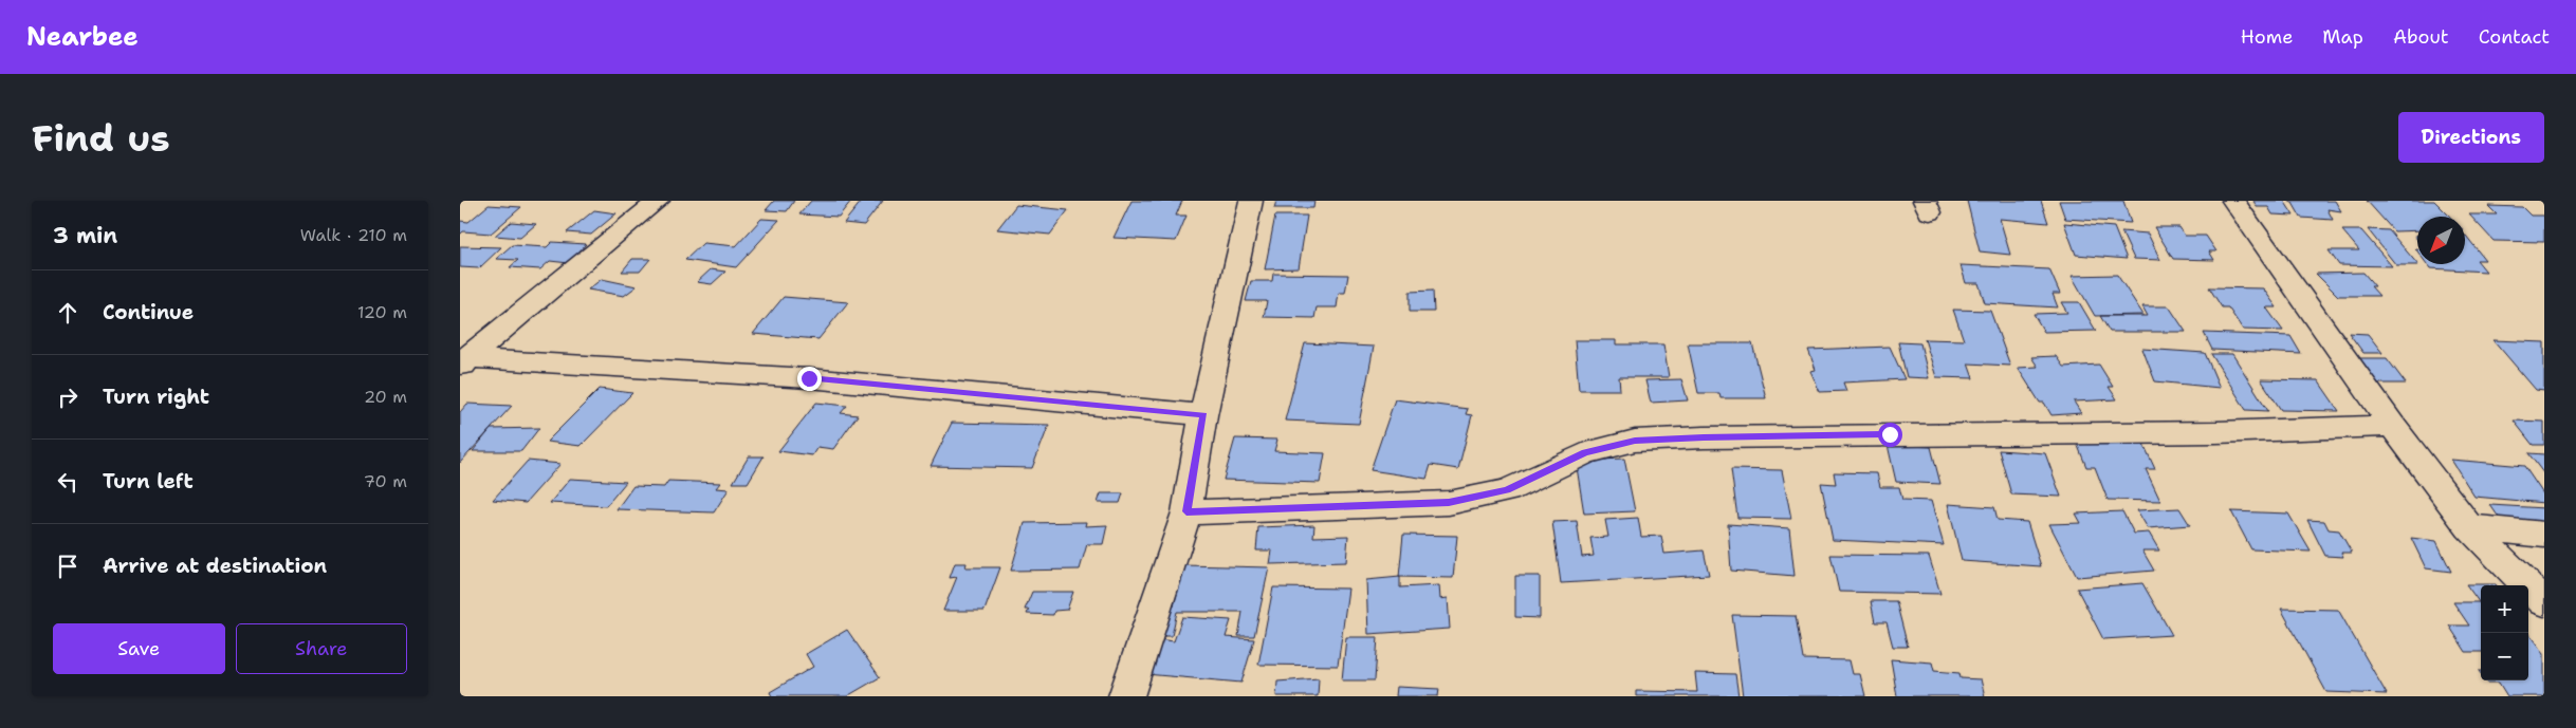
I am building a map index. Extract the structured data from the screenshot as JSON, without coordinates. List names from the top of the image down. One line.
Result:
{"north":"bottom left","page":{"header":"Nearbee","nav":["Home","Map","About","Contact"],"buttons":["Directions",["Save","Share"]],"title":"Find us","heading":["3 min","Walk · 210 m"],"list":[["Continue","120 m"],["Turn right","20 m"],["Turn left","70 m"],"Arrive at destination"],"map_buttons":["+","−"]}}
